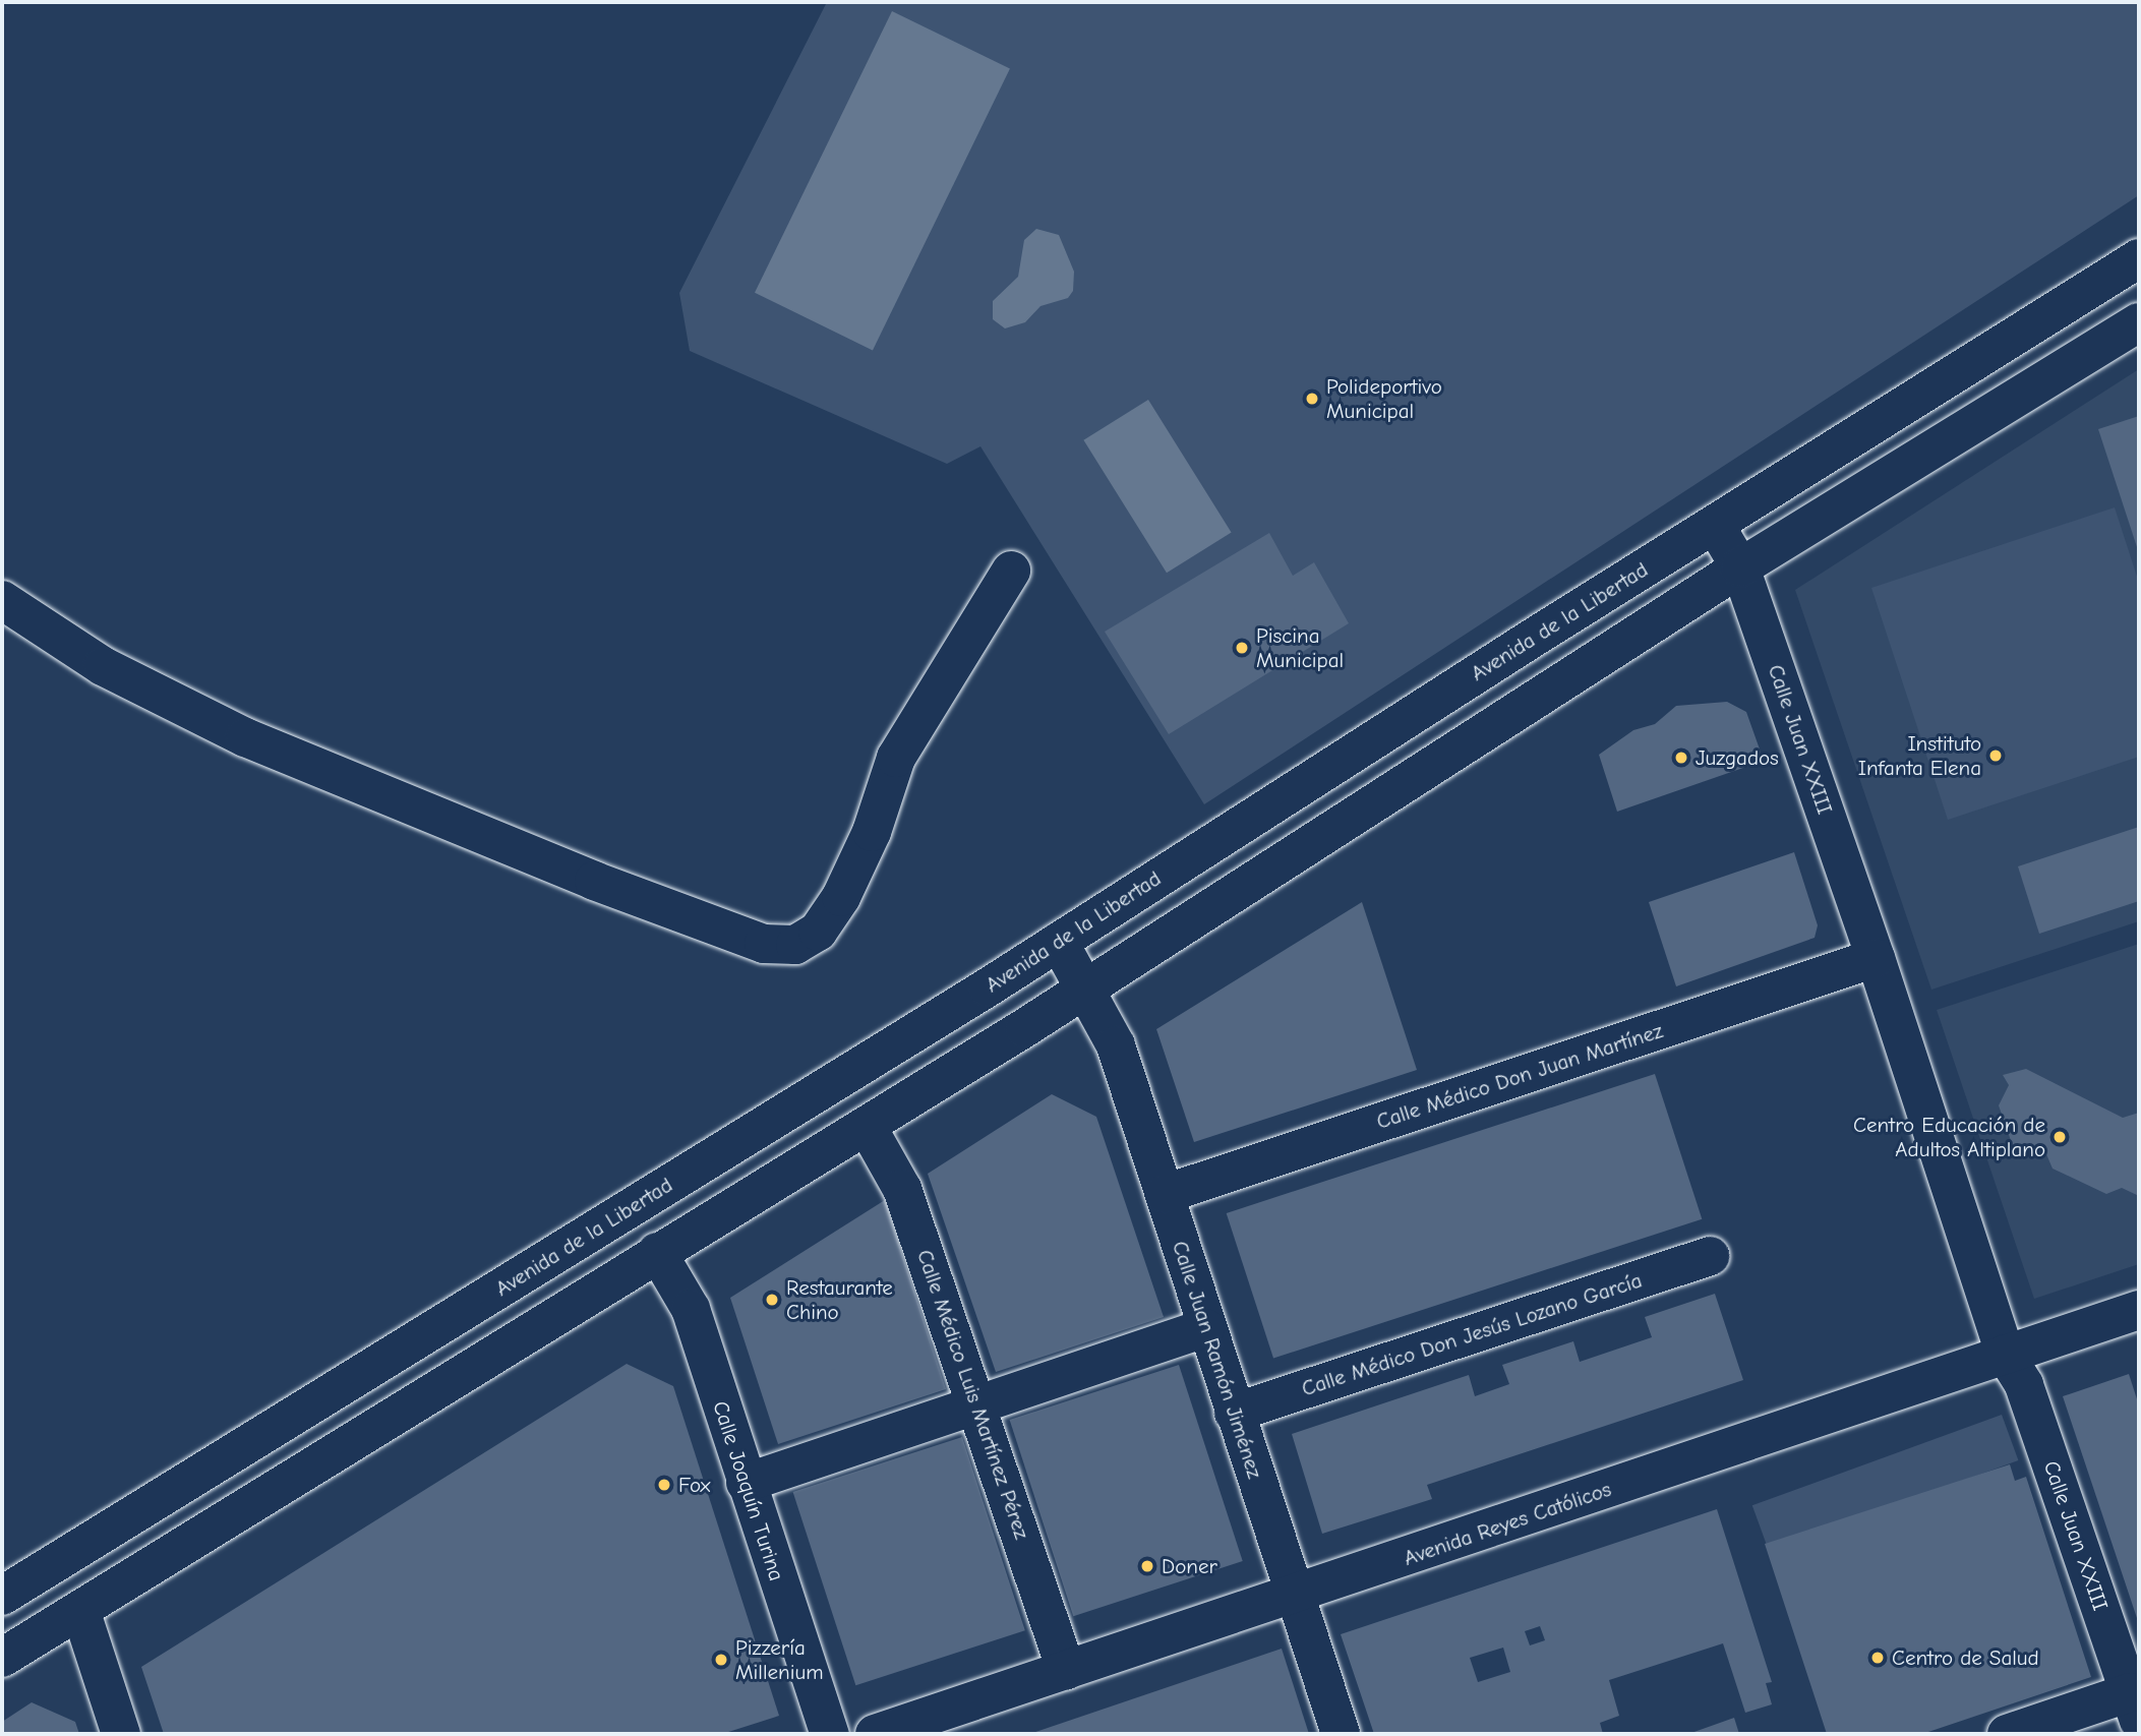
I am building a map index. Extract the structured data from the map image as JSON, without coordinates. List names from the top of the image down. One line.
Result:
{"streets":{"street":["Avenida de la Libertad","Calle Juan XXIII","Calle Médico Don Juan Martínez","Calle Médico Don Jesús Lozano García","Calle Juan Ramón Jiménez","Calle Médico Luis Martínez Pérez","Calle Joaquín Turina","Avenida Reyes Católicos"]},"crossings":[["Avenida de la Libertad","Calle Juan XXIII"],["Avenida de la Libertad","Calle Juan Ramón Jiménez"],["Calle Juan XXIII","Calle Médico Don Juan Martínez"],["Calle Juan XXIII","Avenida Reyes Católicos"],["Calle Médico Don Juan Martínez","Calle Juan Ramón Jiménez"],["Calle Médico Don Jesús Lozano García","Calle Juan Ramón Jiménez"],["Calle Juan Ramón Jiménez","Avenida Reyes Católicos"],["Calle Médico Luis Martínez Pérez","Avenida Reyes Católicos"]],"places":["Polideportivo Municipal","Piscina Municipal","Instituto Infanta Elena","Juzgados","Centro Educación de Adultos Altiplano","Restaurante Chino","Fox","Doner","Centro de Salud","Pizzería Millenium"]}
